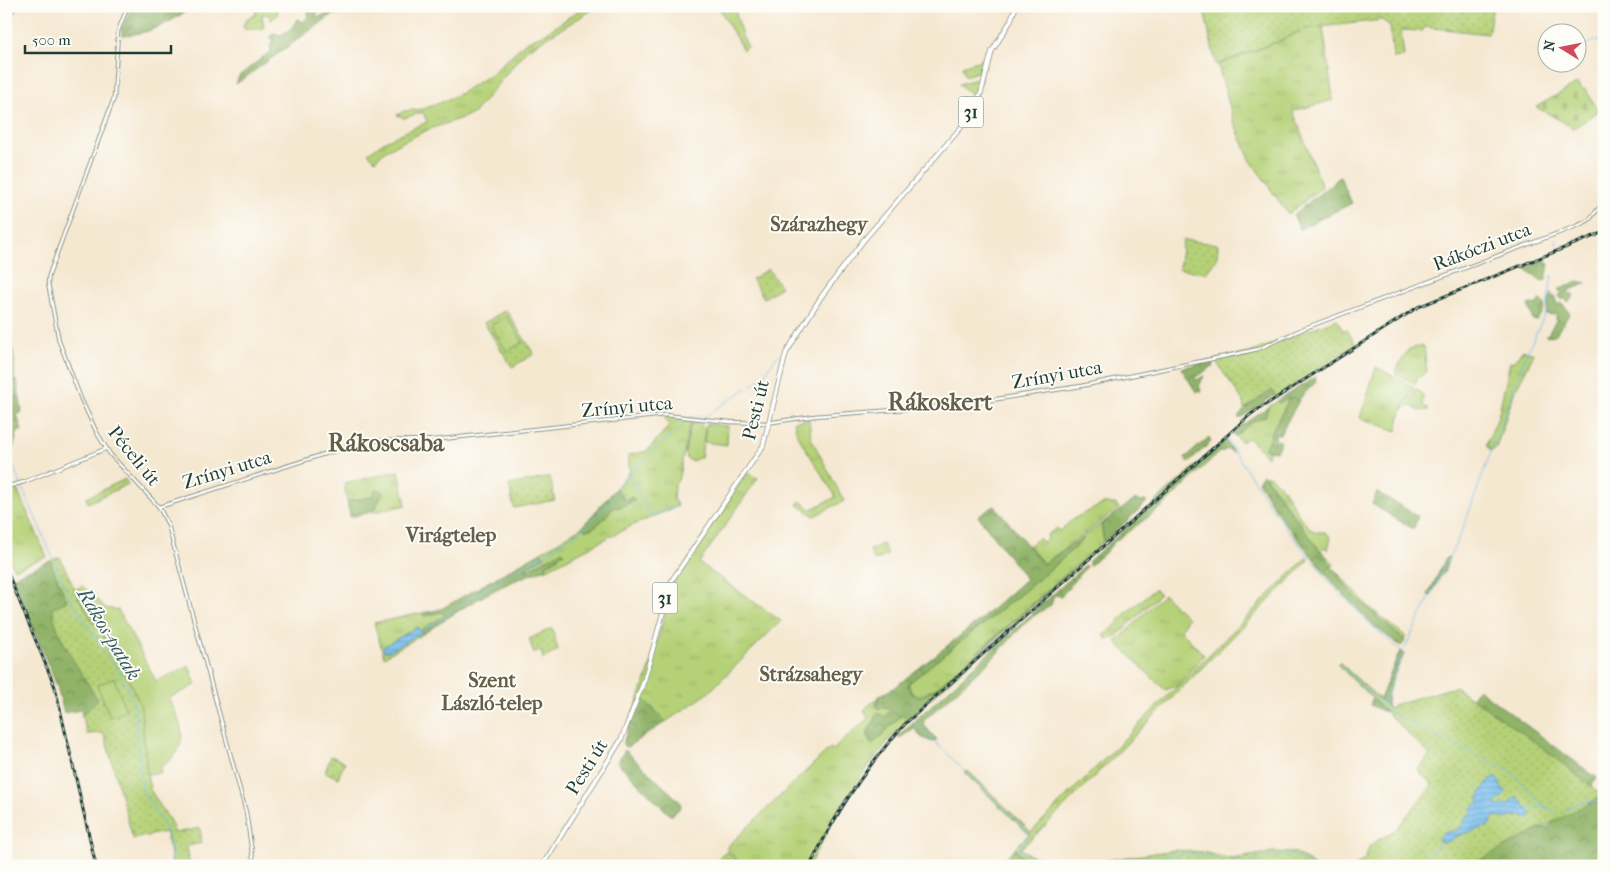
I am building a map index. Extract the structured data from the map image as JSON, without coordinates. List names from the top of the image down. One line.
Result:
{"streets":{"main road":["31","Rákóczi utca","Zrínyi utca","Pesti út","Péceli út"]},"crossings":[["Rákóczi utca","Zrínyi utca"],["Zrínyi utca","Pesti út"],["Zrínyi utca","Péceli út"]],"districts":["Szárazhegy","Rákoskert","Rákoscsaba","Virágtelep","Strázsahegy","Szent László-telep"],"water":["Rákos-patak"],"scale_bar":"500 m","north":"left"}
